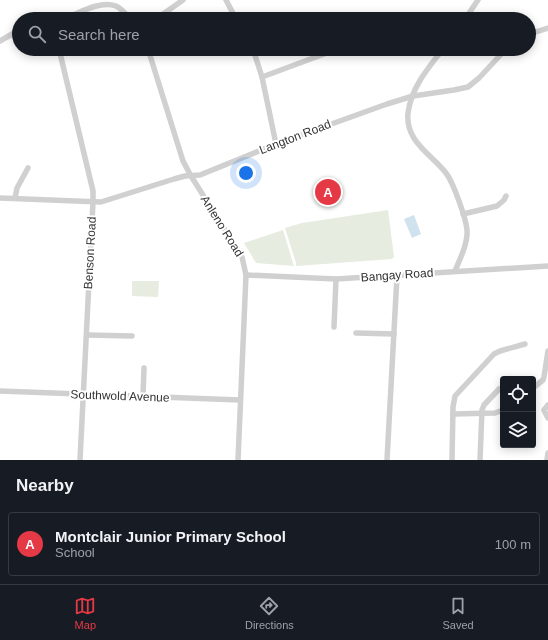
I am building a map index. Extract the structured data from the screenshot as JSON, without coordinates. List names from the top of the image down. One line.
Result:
{"streets":{"street":["Langton Road","Anleno Road","Benson Road","Bangay Road","Southwold Avenue"]},"crossings":[["Langton Road","Anleno Road"],["Langton Road","Benson Road"],["Anleno Road","Bangay Road"],["Anleno Road","Southwold Avenue"],["Benson Road","Southwold Avenue"]],"page":{"search":"Search here","pins":"A","heading":"Nearby","list":[{"mark":"A","name":"Montclair Junior Primary School","note":"School","value":"100 m"}],"nav":["Map","Directions","Saved"]}}
